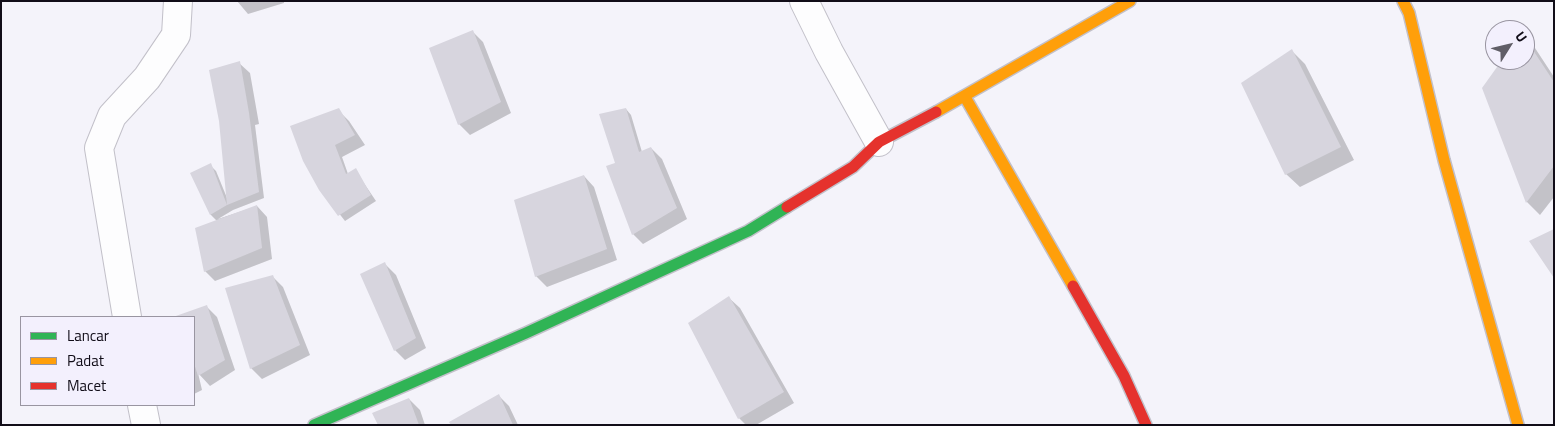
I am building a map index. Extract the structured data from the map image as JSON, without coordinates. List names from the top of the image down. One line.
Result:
{"legend":["Lancar","Padat","Macet"],"north":"top right"}
